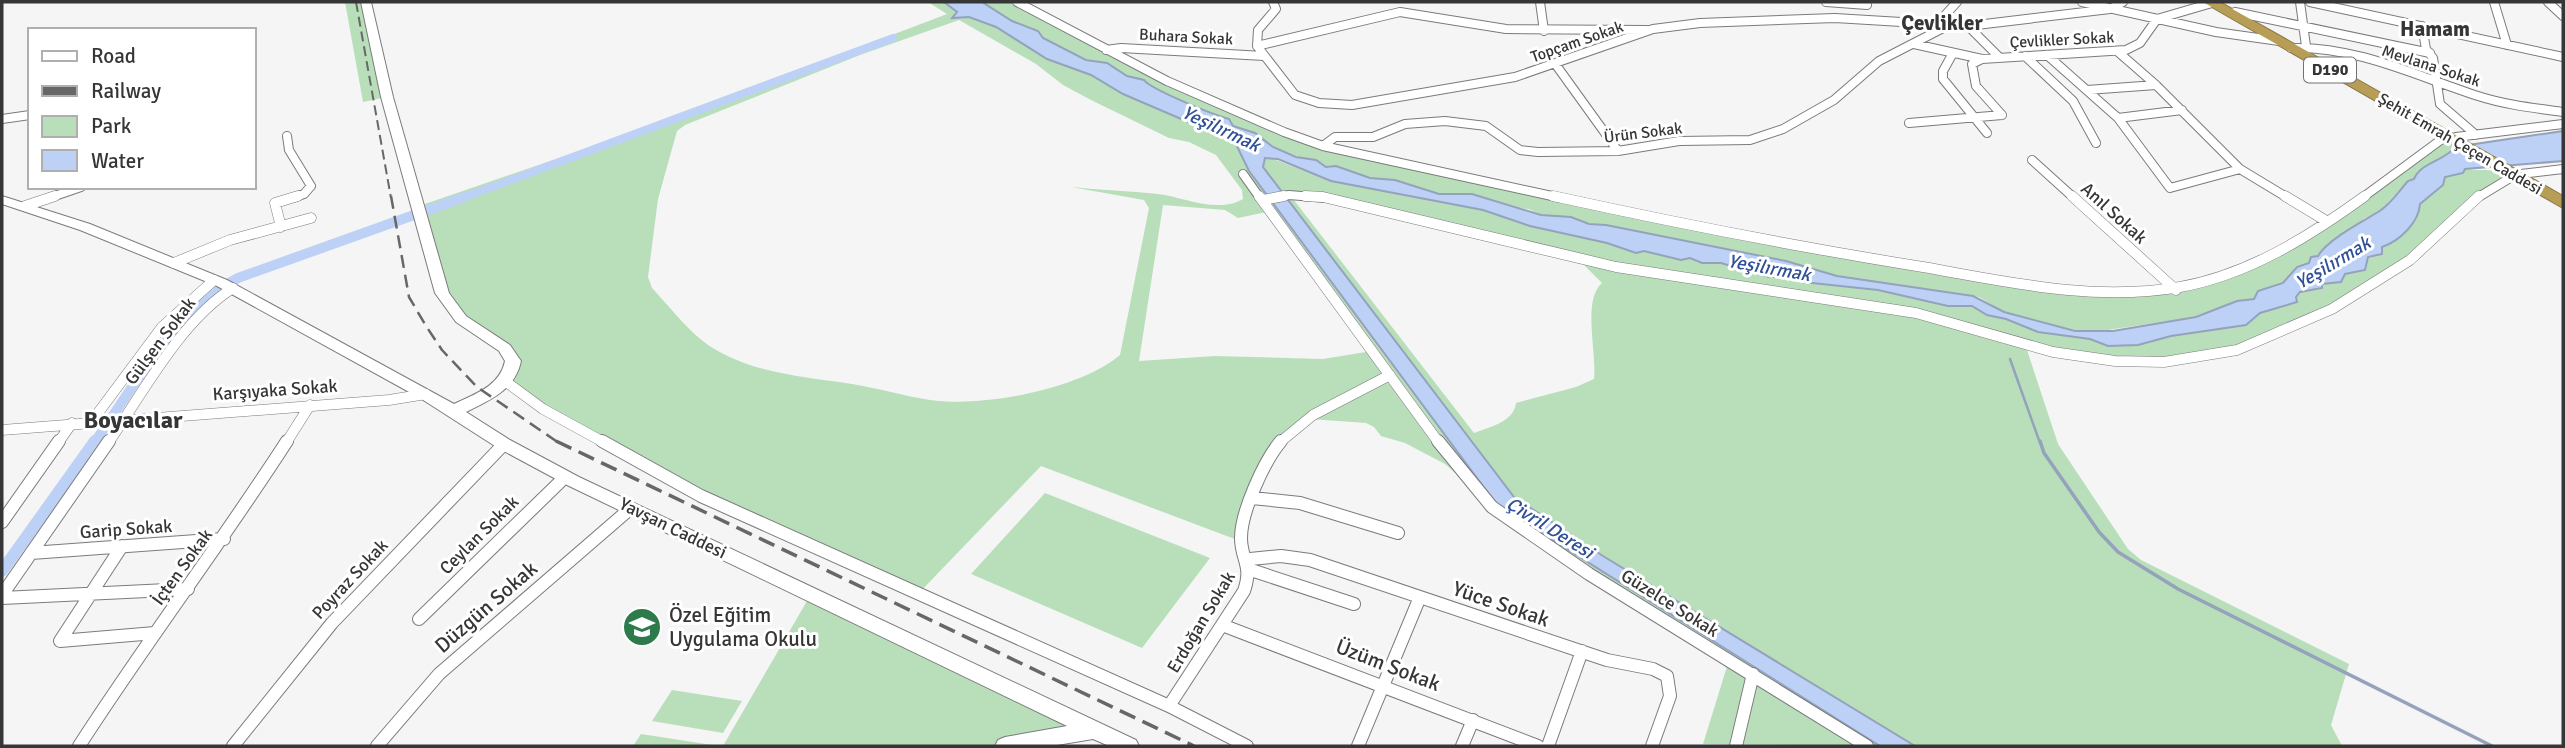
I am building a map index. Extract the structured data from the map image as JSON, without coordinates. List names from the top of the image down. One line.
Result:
{"streets":{"highway":["D190","Şehit Emrah Çeçen Caddesi"],"street":["Buhara Sokak","Çevlikler Sokak","Topçam Sokak","Mevlana Sokak","Ürün Sokak","Anıl Sokak","Gülşen Sokak","Karşıyaka Sokak","Yavşan Caddesi","Garip Sokak","Ceylan Sokak","İçten Sokak","Poyraz Sokak","Güzelce Sokak","Yüce Sokak","Düzgün Sokak","Erdoğan Sokak","Üzüm Sokak"]},"crossings":[["Buhara Sokak","Topçam Sokak"],["Çevlikler Sokak","Mevlana Sokak"],["Çevlikler Sokak","Ürün Sokak"],["Topçam Sokak","Mevlana Sokak"],["Topçam Sokak","Ürün Sokak"],["Mevlana Sokak","Şehit Emrah Çeçen Caddesi"],["Gülşen Sokak","Karşıyaka Sokak"],["Gülşen Sokak","Yavşan Caddesi"],["Gülşen Sokak","Garip Sokak"],["Karşıyaka Sokak","Yavşan Caddesi"],["Karşıyaka Sokak","İçten Sokak"],["Yavşan Caddesi","Ceylan Sokak"],["Yavşan Caddesi","Poyraz Sokak"],["Yavşan Caddesi","Düzgün Sokak"],["Garip Sokak","İçten Sokak"],["Güzelce Sokak","Erdoğan Sokak"],["Yüce Sokak","Erdoğan Sokak"],["Erdoğan Sokak","Üzüm Sokak"]],"districts":["Çevlikler","Hamam","Boyacılar"],"water":["Yeşilırmak","Çivril Deresi"],"places":{"school or university":["Özel Eğitim Uygulama Okulu"]},"legend":["Road","Railway","Park","Water"]}
